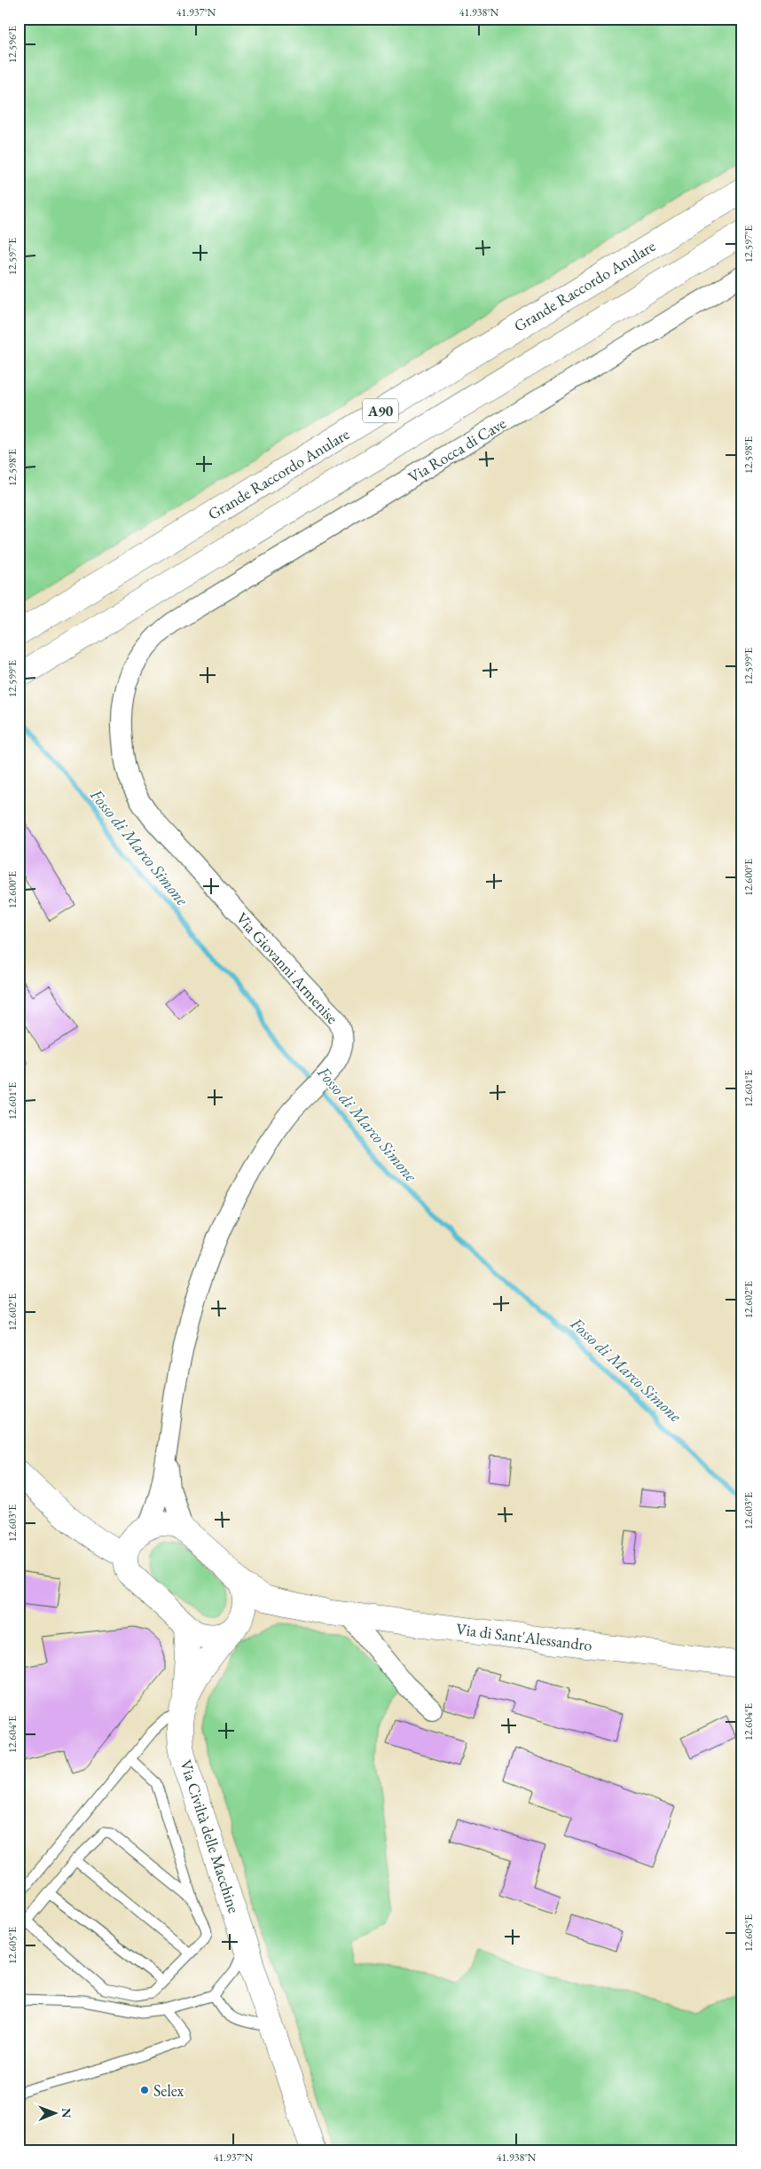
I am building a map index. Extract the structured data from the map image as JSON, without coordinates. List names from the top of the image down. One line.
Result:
{"streets":{"main road":["Grande Raccordo Anulare","A90","Via di Sant'Alessandro","Via Civiltà delle Macchine"],"street":["Via Rocca di Cave","Via Giovanni Armenise"]},"crossings":[["Via Rocca di Cave","Via Giovanni Armenise"],["Via Giovanni Armenise","Via di Sant'Alessandro"],["Via di Sant'Alessandro","Via Civiltà delle Macchine"]],"water":["Fosso di Marco Simone"],"places":["Selex"],"north":"right","coordinates":["41.937°N","41.938°N","12.596°E","12.597°E","12.598°E","12.599°E","12.600°E","12.601°E","12.602°E","12.603°E","12.604°E","12.605°E"]}
